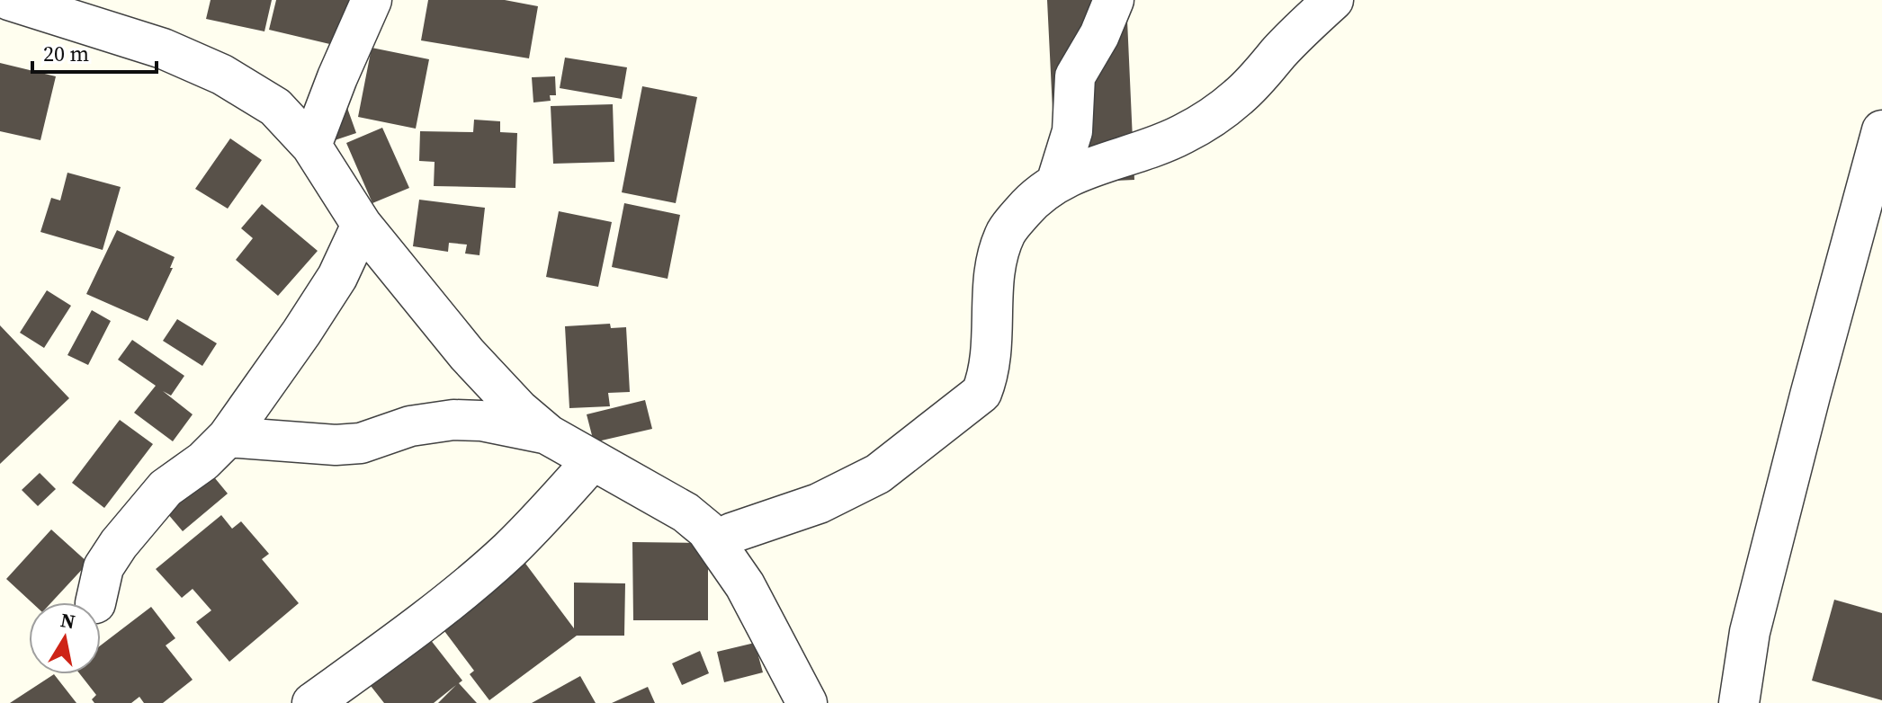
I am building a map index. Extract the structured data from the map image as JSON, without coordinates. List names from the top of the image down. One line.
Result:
{"scale_bar":"20 m","north":"top"}
